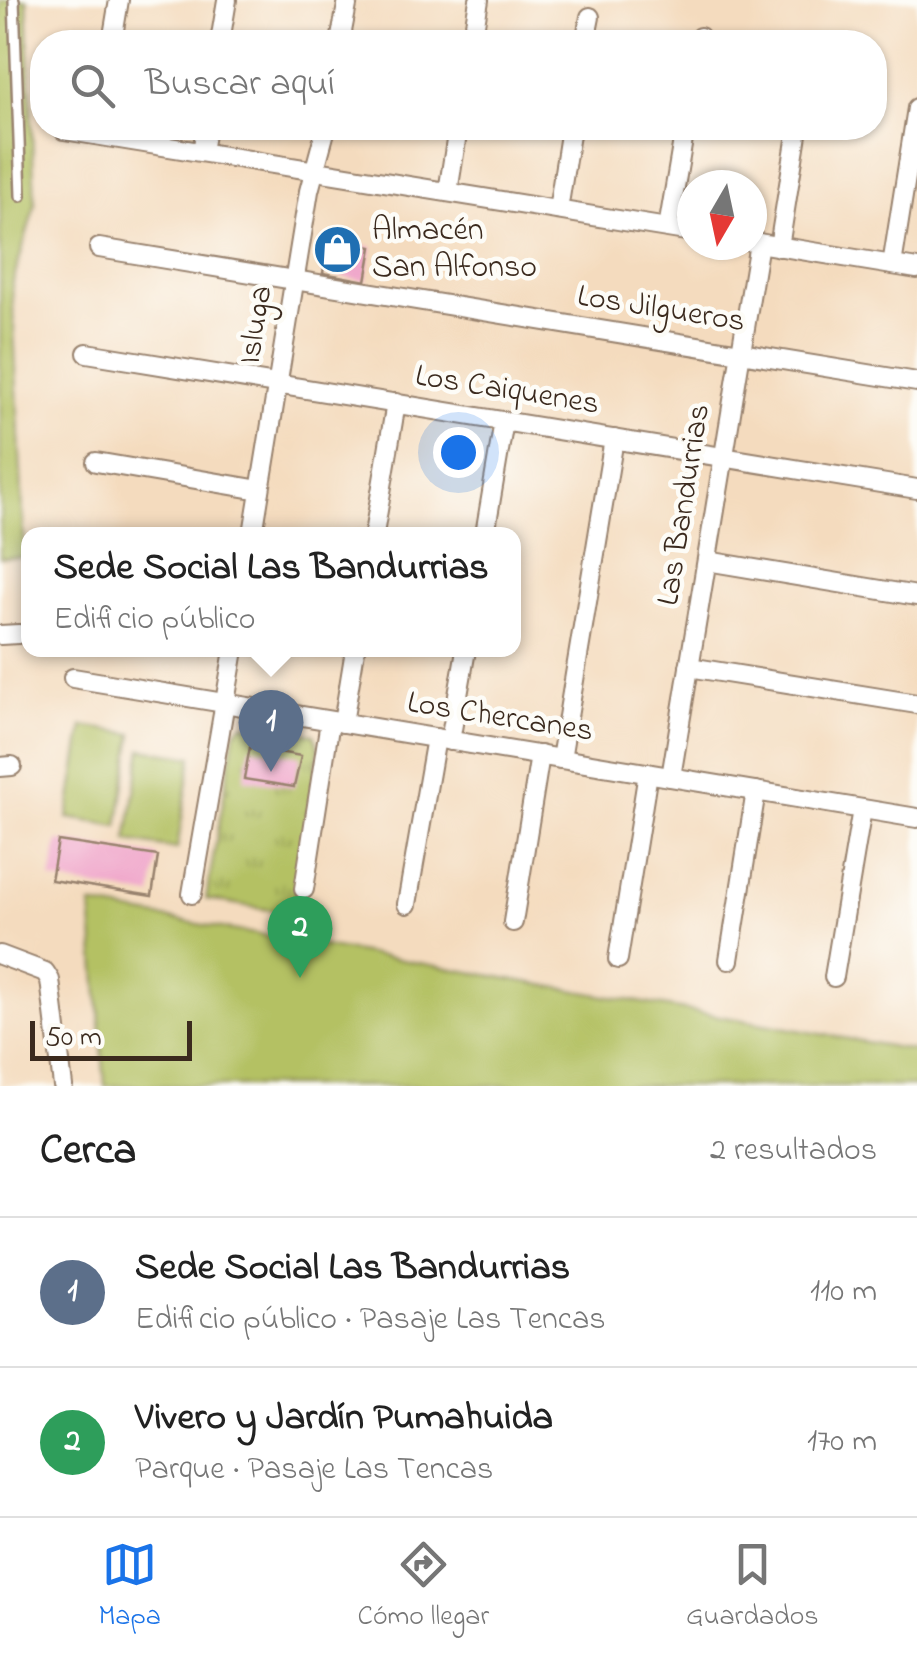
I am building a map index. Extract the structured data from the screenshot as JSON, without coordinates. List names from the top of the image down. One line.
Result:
{"streets":{"street":["Los Jilgueros","Isluga","Los Caiquenes","Las Bandurrias","Los Chercanes"]},"crossings":[["Los Jilgueros","Isluga"],["Los Jilgueros","Las Bandurrias"],["Isluga","Los Caiquenes"],["Los Caiquenes","Las Bandurrias"],["Las Bandurrias","Los Chercanes"]],"places":{"shop":["Almacén San Alfonso"]},"scale_bar":"50 m","north":"bottom","page":{"search":"Buscar aquí","popup":["Sede Social Las Bandurrias","Edificio público"],"pins":["1","2"],"scale":"50 m","heading":["Cerca","2 resultados"],"list":[{"mark":"1","name":"Sede Social Las Bandurrias","note":"Edificio público · Pasaje Las Tencas","value":"110 m"},{"mark":"2","name":"Vivero y Jardín Pumahuida","note":"Parque · Pasaje Las Tencas","value":"170 m"}],"nav":["Mapa","Cómo llegar","Guardados"]}}
